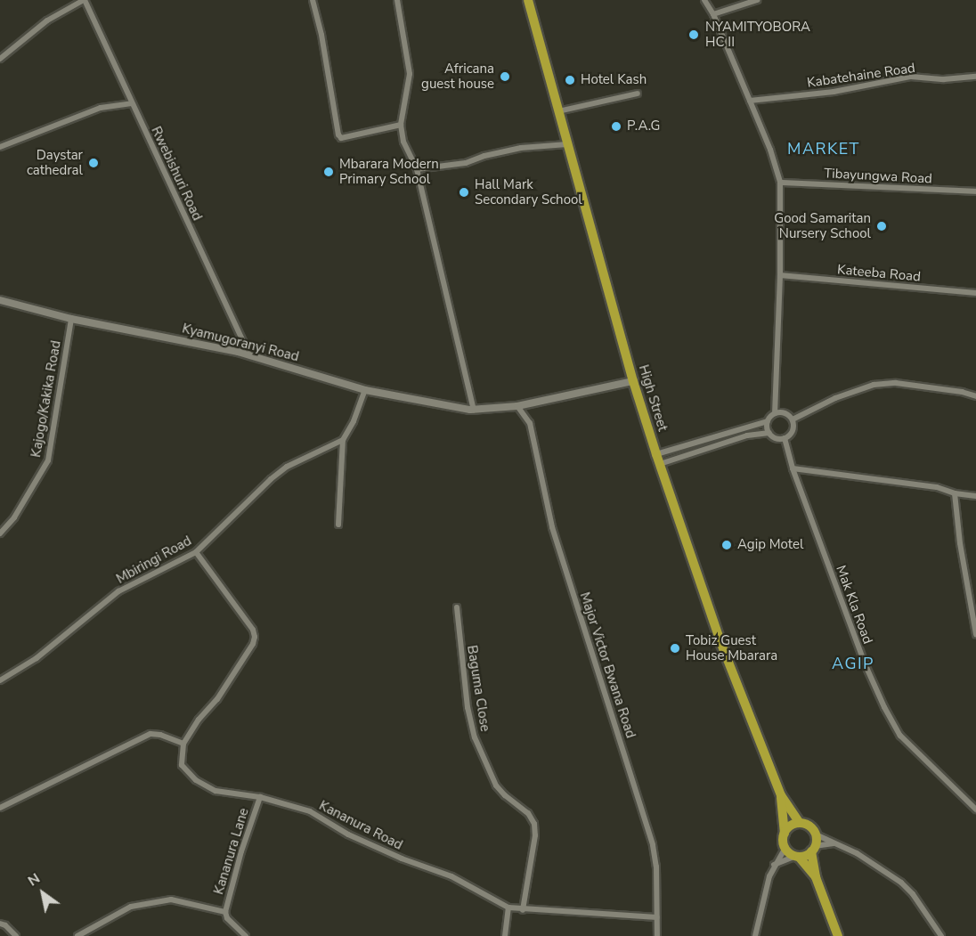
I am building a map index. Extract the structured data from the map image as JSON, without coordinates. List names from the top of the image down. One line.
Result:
{"streets":{"main road":["High Street"],"street":["Kabatehaine Road","Rwebishuri Road","Tibayungwa Road","Kateeba Road","Kyamugoranyi Road","Kajogo/Kakika Road","Mbiringi Road","Mak Kla Road","Major Victor Bwana Road","Baguma Close","Kananura Road","Kananura Lane"]},"crossings":[["Rwebishuri Road","Kyamugoranyi Road"],["Kyamugoranyi Road","High Street"],["Kyamugoranyi Road","Kajogo/Kakika Road"],["Kyamugoranyi Road","Major Victor Bwana Road"],["Major Victor Bwana Road","Kananura Road"],["Baguma Close","Kananura Road"],["Kananura Road","Kananura Lane"]],"districts":["MARKET","AGIP"],"places":["NYAMITYOBORA HC II","Africana guest house","Hotel Kash","P.A.G","Daystar cathedral","Mbarara Modern Primary School","Hall Mark Secondary School","Good Samaritan Nursery School","Agip Motel","Tobiz Guest House Mbarara"],"north":"top left"}
